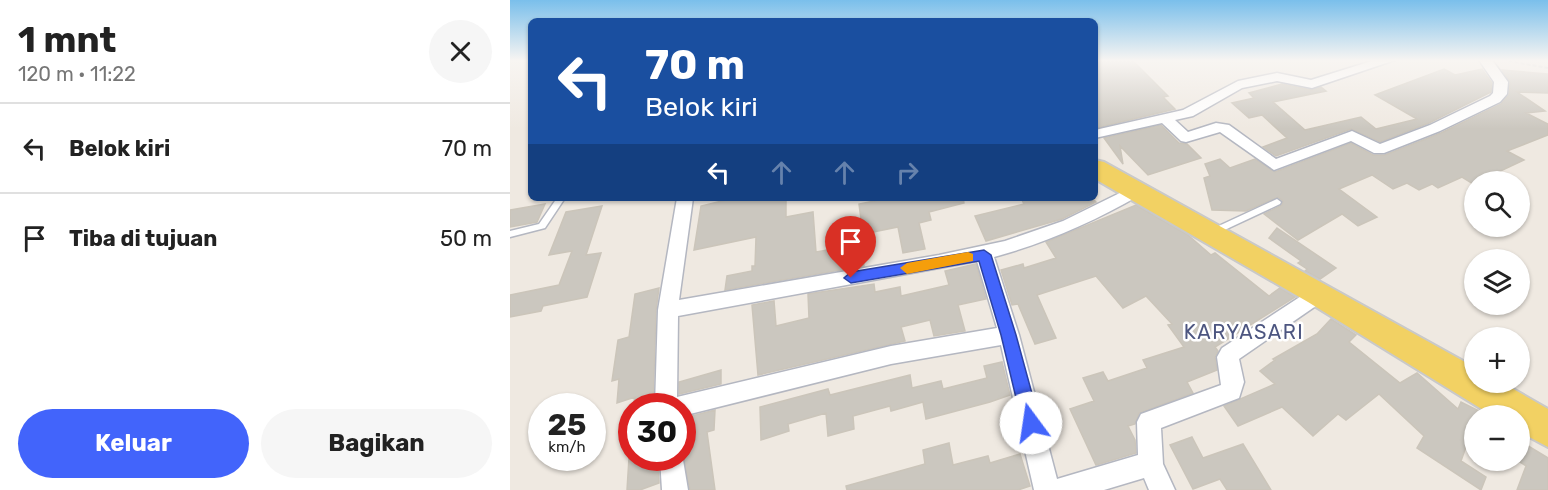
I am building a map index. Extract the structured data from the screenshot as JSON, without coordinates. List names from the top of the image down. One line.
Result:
{"districts":["KARYASARI"],"page":{"heading":["1 mnt","120 m · 11:22"],"turn":["70 m","Belok kiri"],"list":[{"name":"Belok kiri","value":"70 m"},{"name":"Tiba di tujuan","value":"50 m"}],"map_buttons":["+","−"],"speed":"25 km/h","limit":"30","buttons":["Keluar","Bagikan"]}}
